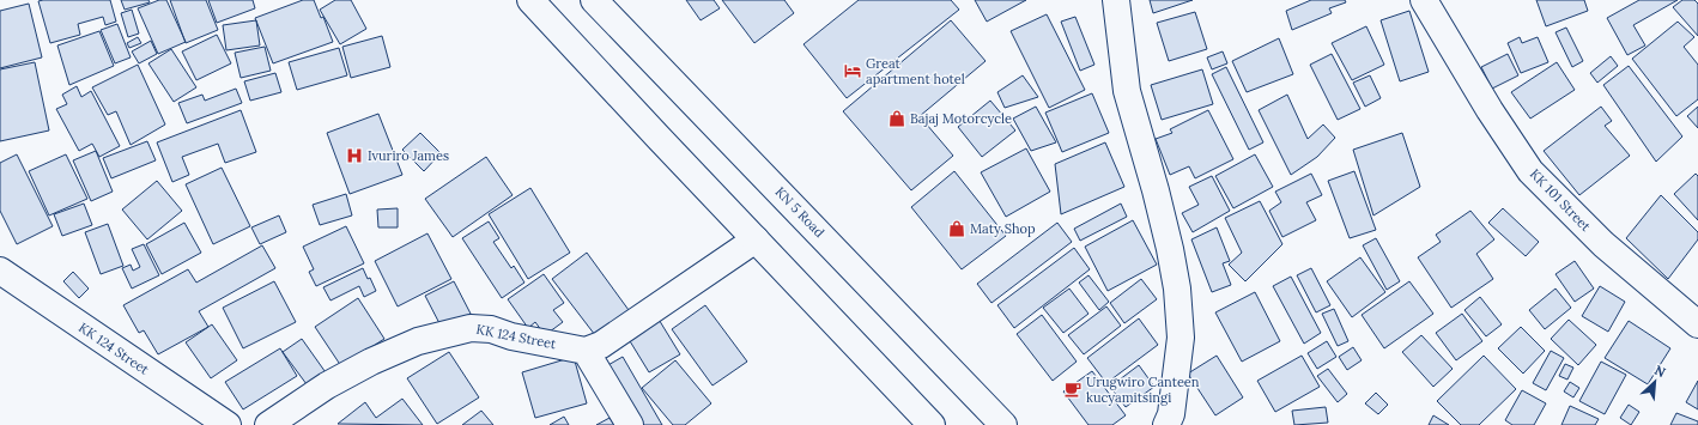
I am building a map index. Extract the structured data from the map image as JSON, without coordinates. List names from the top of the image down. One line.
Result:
{"streets":{"main road":["KK 101 Street","KN 5 Road","KK 124 Street"]},"places":{"hotel":["Great apartment hotel"],"shop":["Bajaj Motorcycle","Maty Shop"],"hospital":["Ivuriro James"],"cafe":["Urugwiro Canteen kucyamitsingi"]},"north":"top right"}
